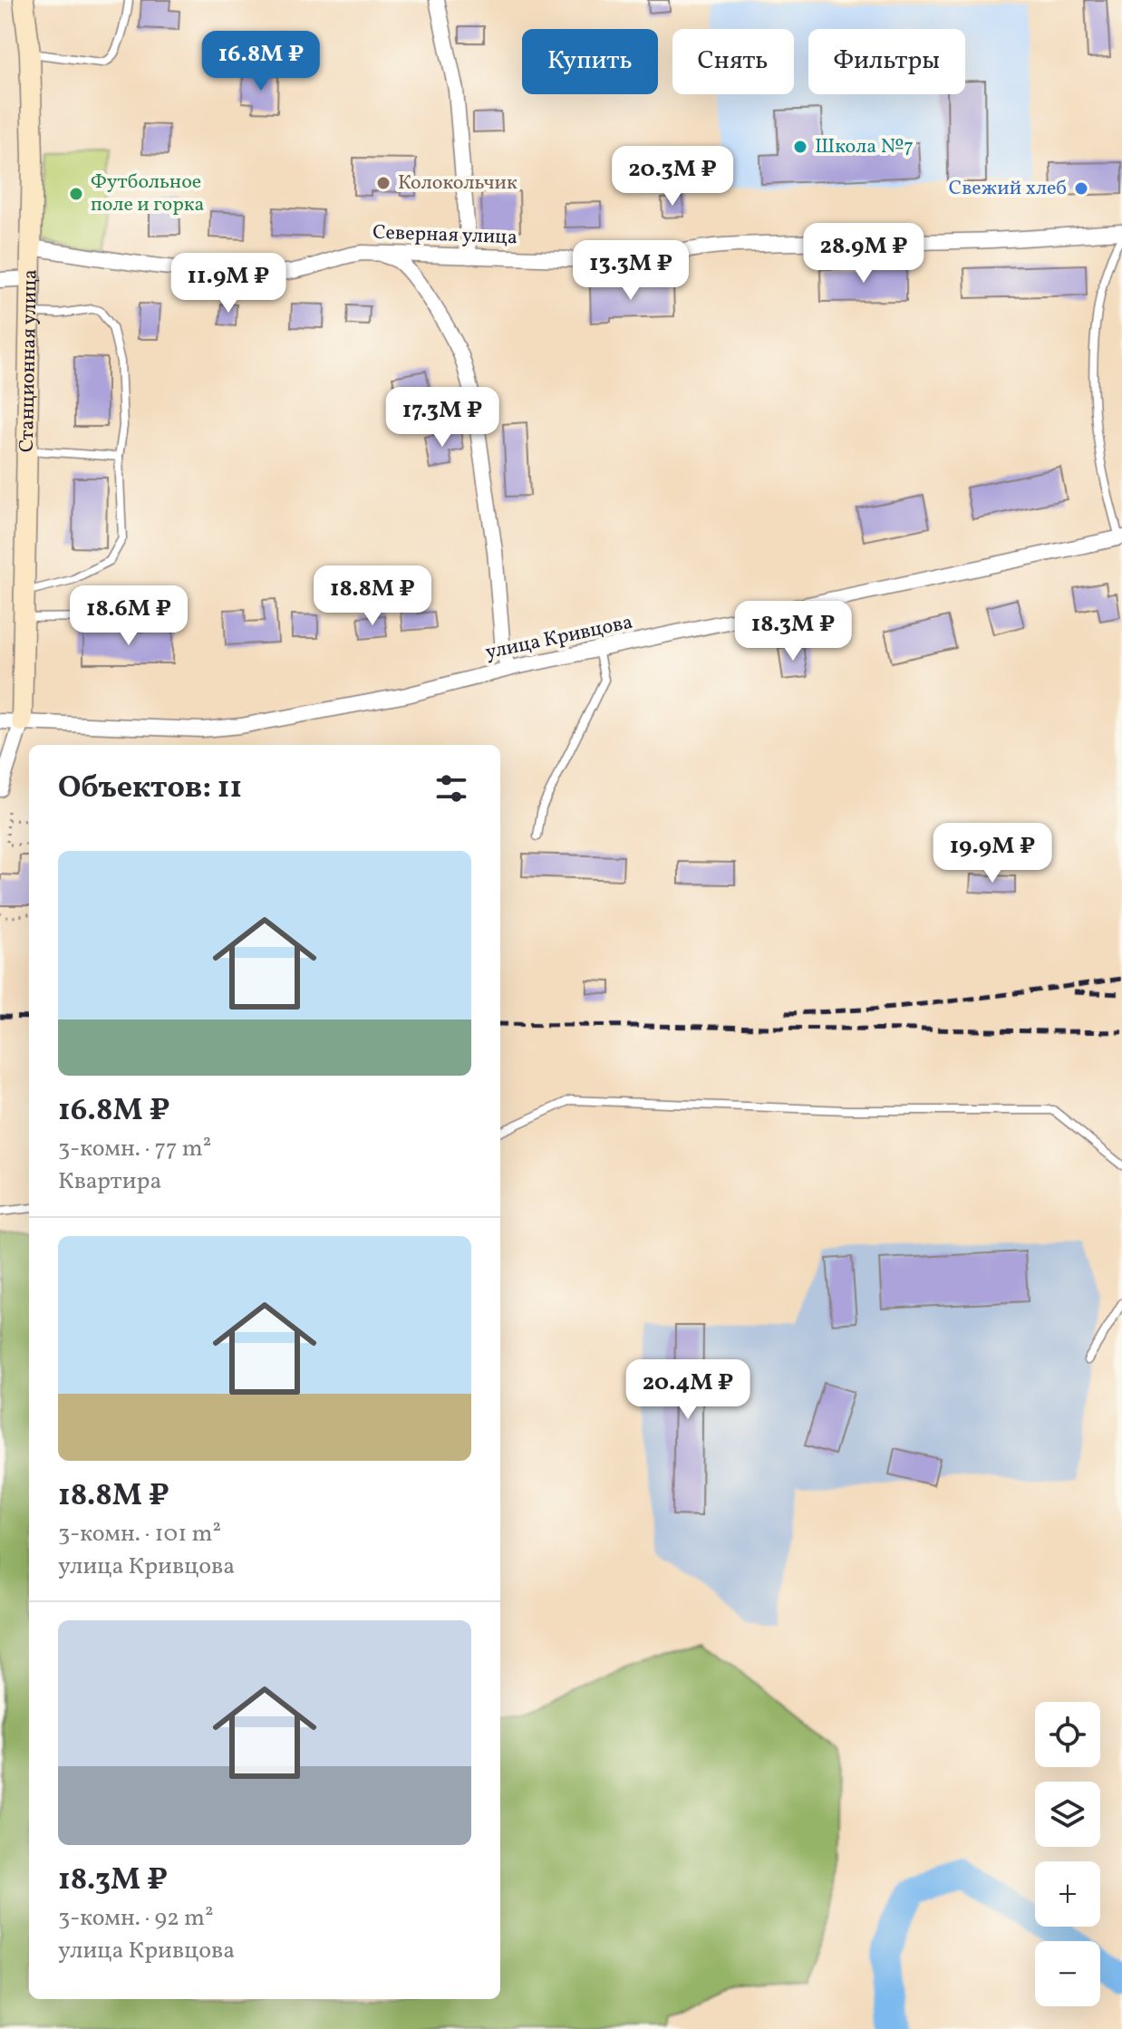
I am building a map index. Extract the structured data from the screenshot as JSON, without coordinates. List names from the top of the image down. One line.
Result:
{"streets":{"street":["Северная улица","Станционная улица","улица Кривцова"]},"crossings":[["Северная улица","Станционная улица"],["Станционная улица","улица Кривцова"]],"places":["Школа №7","Колокольчик","Свежий хлеб","Футбольное поле и горка"],"page":{"chip":["Купить","Снять","Фильтры"],"price":["16.8M ₽","20.3M ₽","28.9M ₽","13.3M ₽","11.9M ₽","17.3M ₽","18.8M ₽","18.6M ₽","18.3M ₽","19.9M ₽","20.4M ₽"],"heading":"Объектов: 11","list":[{"name":"16.8M ₽","note":"3-комн. · 77 m² · Квартира"},{"name":"18.8M ₽","note":"3-комн. · 101 m² · улица Кривцова"},{"name":"18.3M ₽","note":"3-комн. · 92 m² · улица Кривцова"}],"map_buttons":["+","−"]}}
